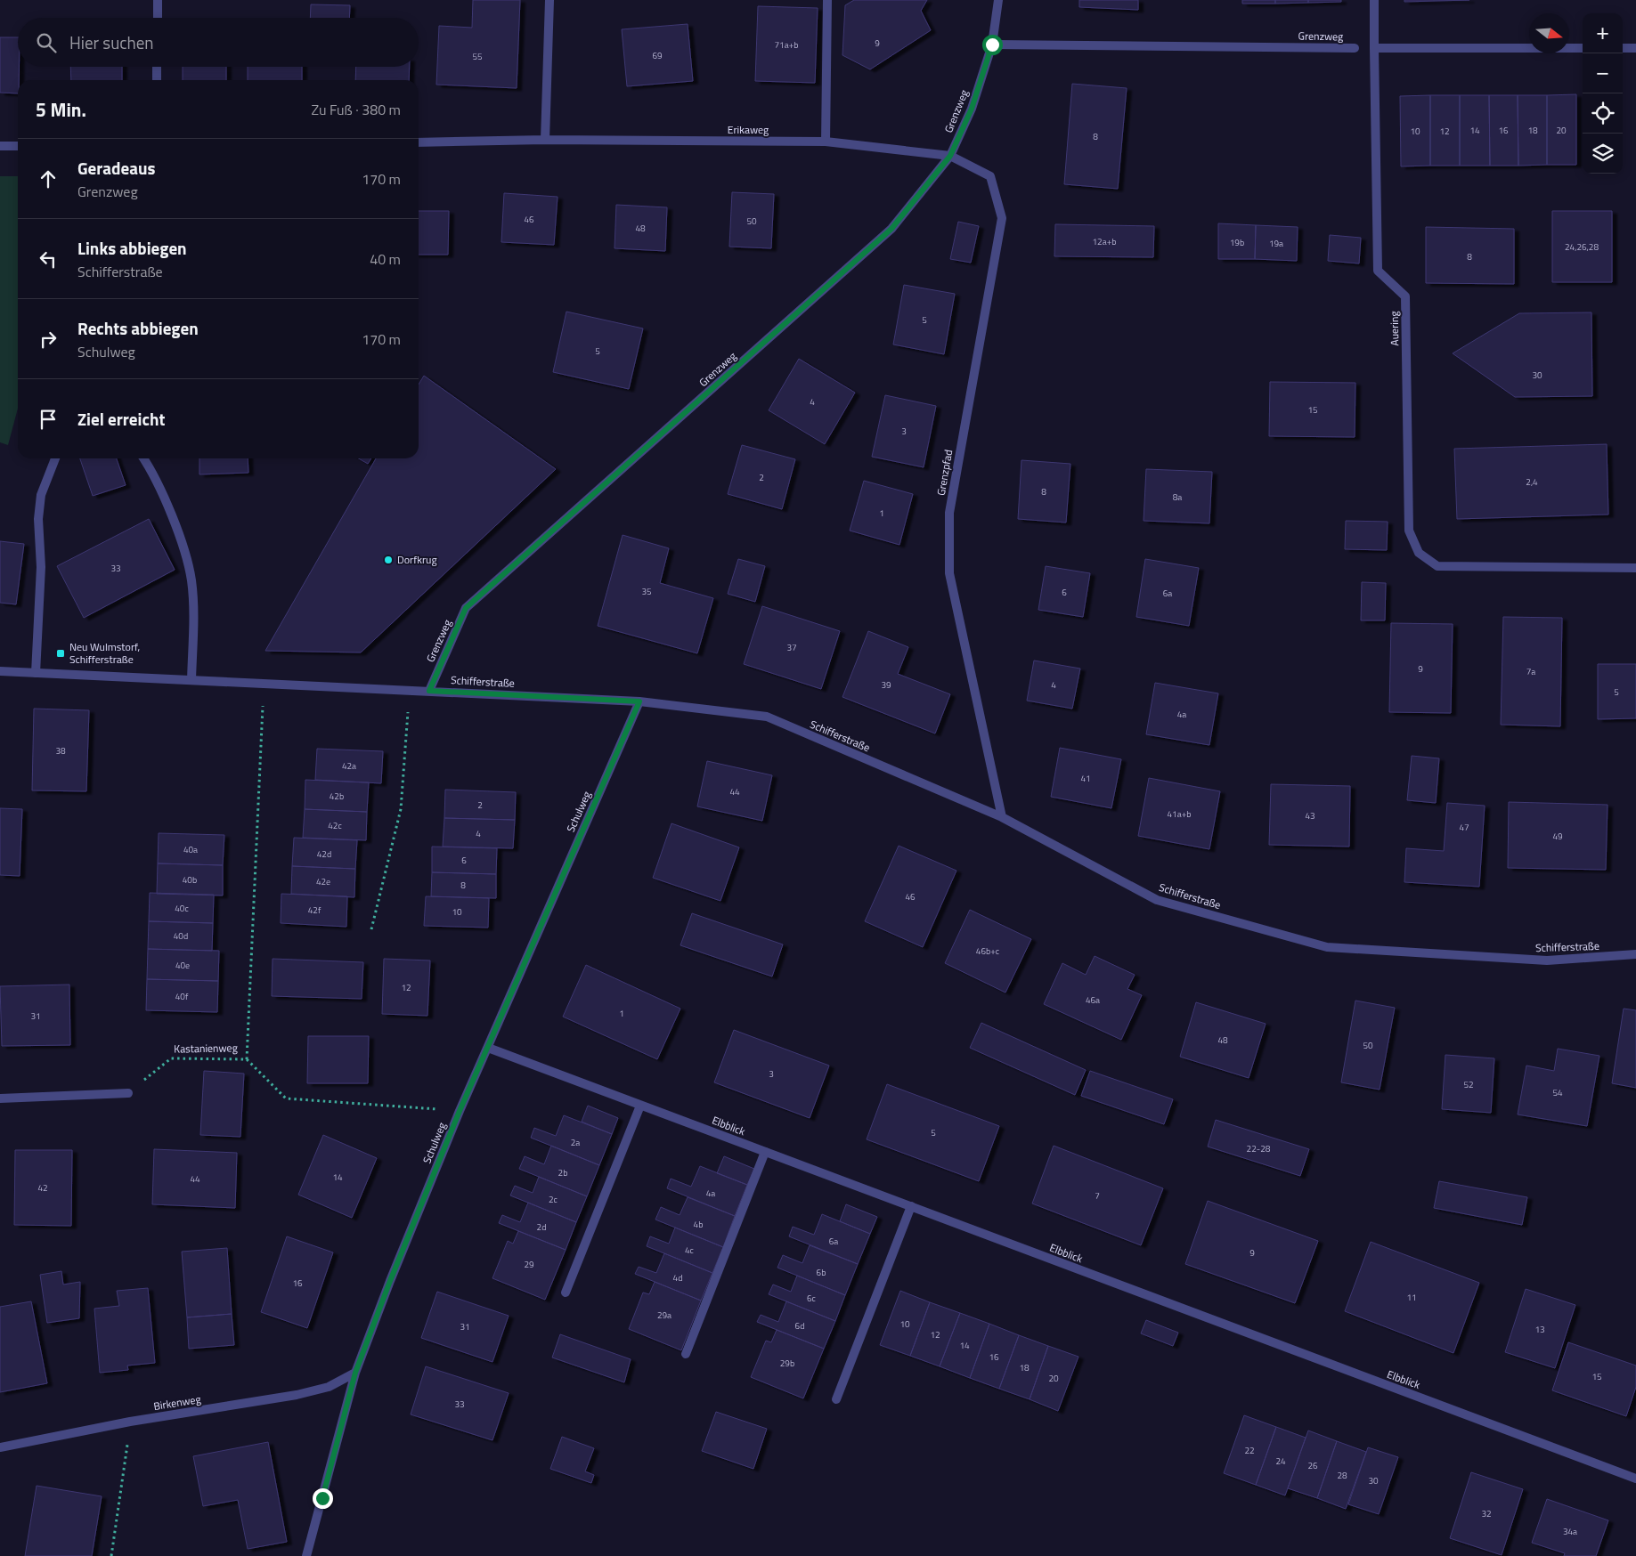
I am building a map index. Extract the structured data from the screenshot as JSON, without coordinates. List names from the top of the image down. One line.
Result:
{"streets":{"street":["Grenzweg","Erikaweg","Auering","Grenzpfad","Schifferstraße","Schulweg","Elbblick","Birkenweg"],"path":["Kastanienweg"]},"crossings":[["Grenzweg","Erikaweg"],["Grenzweg","Grenzpfad"],["Grenzweg","Schifferstraße"],["Erikaweg","Grenzpfad"],["Grenzpfad","Schifferstraße"],["Schifferstraße","Schulweg"],["Schulweg","Kastanienweg"],["Schulweg","Elbblick"],["Schulweg","Birkenweg"]],"places":{"other":["Dorfkrug"],"transit":["Neu Wulmstorf, Schifferstraße"]},"house_numbers":["9","71a+b","69","55","14","16","18","20","10","12","8","46","50","48","12a+b","19b","19a","24,26,28","8","5","5","30","4","15","3","2","2,4","8","8a","1","33","35","6","6a","37","9","7a","39","4","5","4a","38","42a","41","44","42b","2","41a+b","43","42c","47","4","49","40a","42d","6","40b","42e","8","46","40c","42f","10","40d","46b+c","40e","12","40f","46a","1","31","48","50","3","52","54","5","2a","22-28","2b","14","44","42","4a","7","2c","4b","2d","6a","4c","9","29","6b","4d","16","11","6c","29a","10","6d","31","13","12","14","16","29b","18","15","20","33","22","24","26","28","30","32","34a"],"north":"right","page":{"map_buttons":["+","−"],"search":"Hier suchen","heading":["5 Min.","Zu Fuß · 380 m"],"list":[["Geradeaus","Grenzweg","170 m"],["Links abbiegen","Schifferstraße","40 m"],["Rechts abbiegen","Schulweg","170 m"],"Ziel erreicht"]}}
